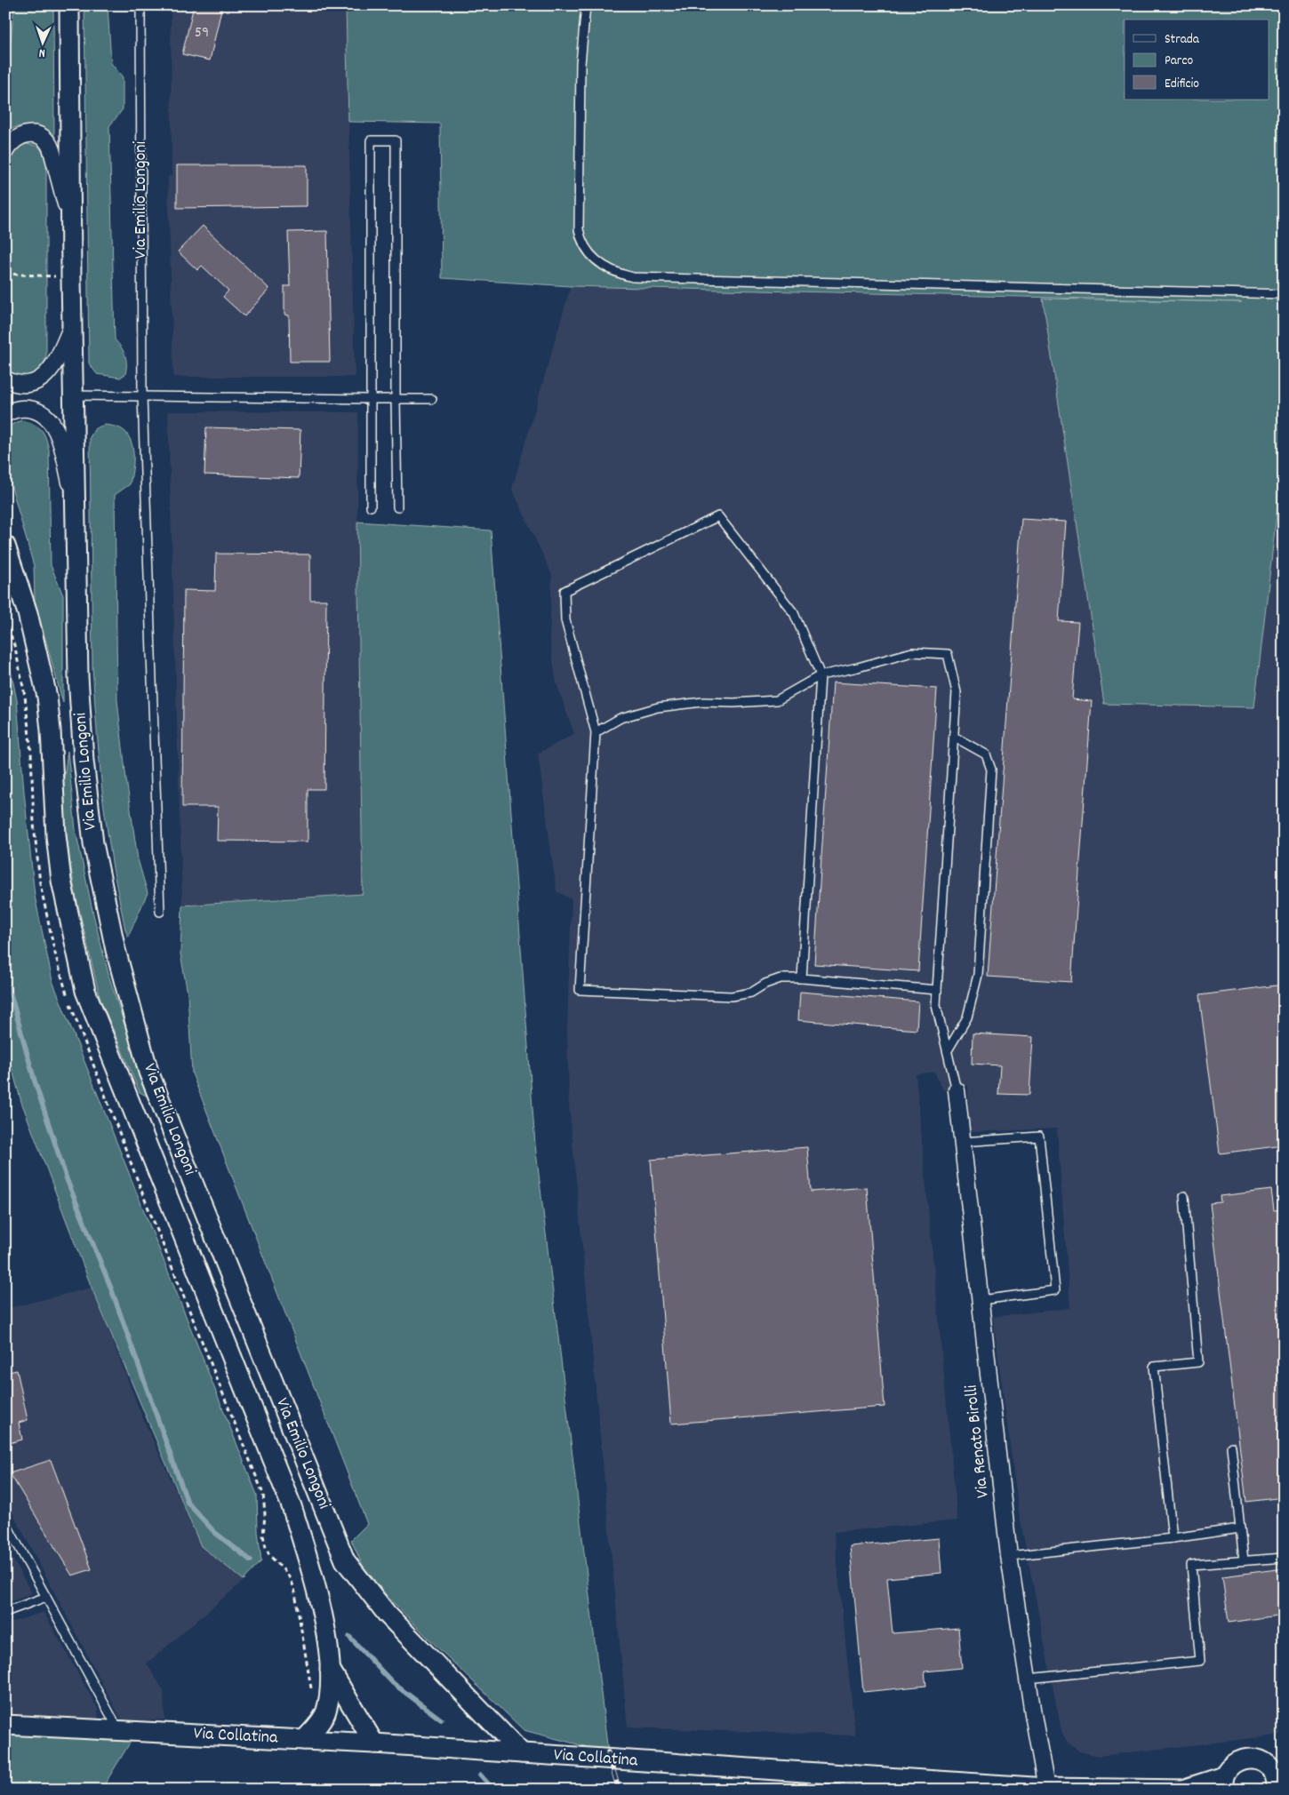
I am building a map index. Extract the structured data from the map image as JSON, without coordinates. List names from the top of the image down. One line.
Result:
{"streets":{"street":["Via Emilio Longoni","Via Renato Birolli","Via Collatina"]},"crossings":[["Via Emilio Longoni","Via Collatina"],["Via Renato Birolli","Via Collatina"]],"house_numbers":["59"],"legend":["Strada","Parco","Edificio"],"north":"bottom"}
